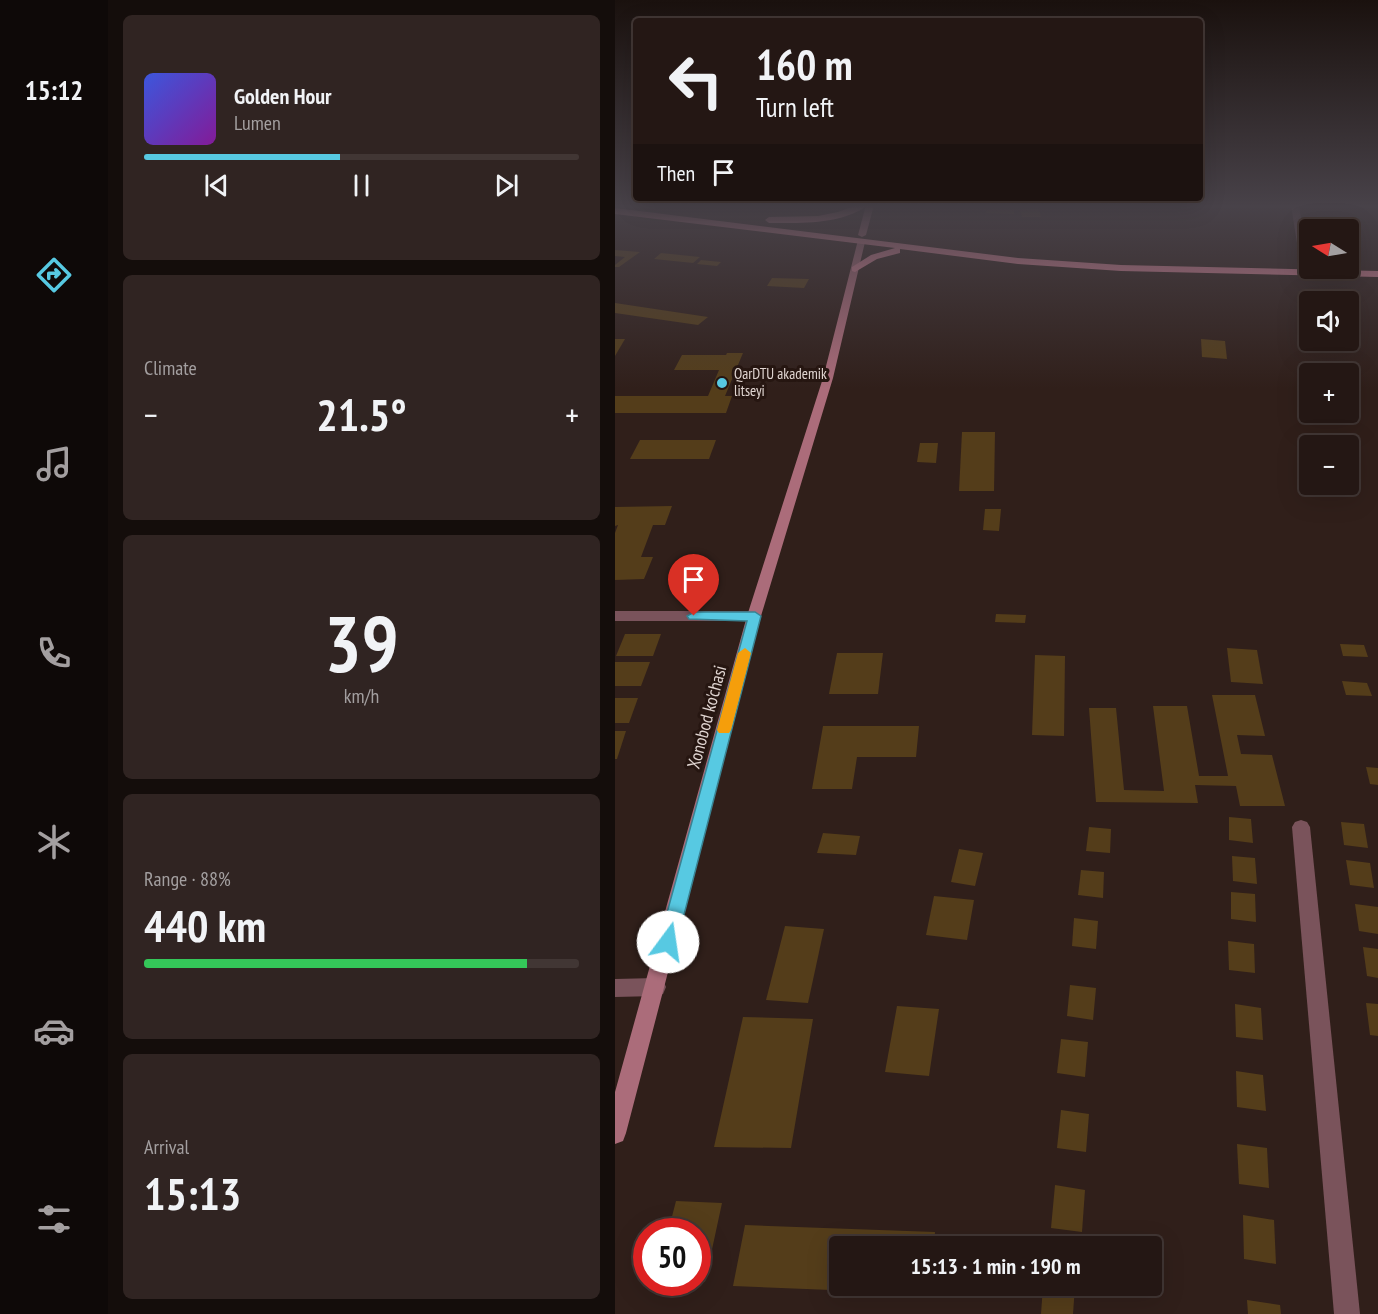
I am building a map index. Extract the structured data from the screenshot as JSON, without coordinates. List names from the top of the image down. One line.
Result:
{"streets":{"main road":["Xonobod ko'chasi"]},"places":["QarDTU akademik litseyi"],"north":"left","page":{"tabs":"15:12","turn":["160 m","Turn left"],"song":["Golden Hour","Lumen"],"then":"Then","map_buttons":["+","−"],"tile":["Climate",["39","km/h"],["Range · 88%","440 km"],["Arrival","15:13"]],"heat":["−","21.5°","+"],"limit":"50","trip":"15:13 · 1 min · 190 m"}}
